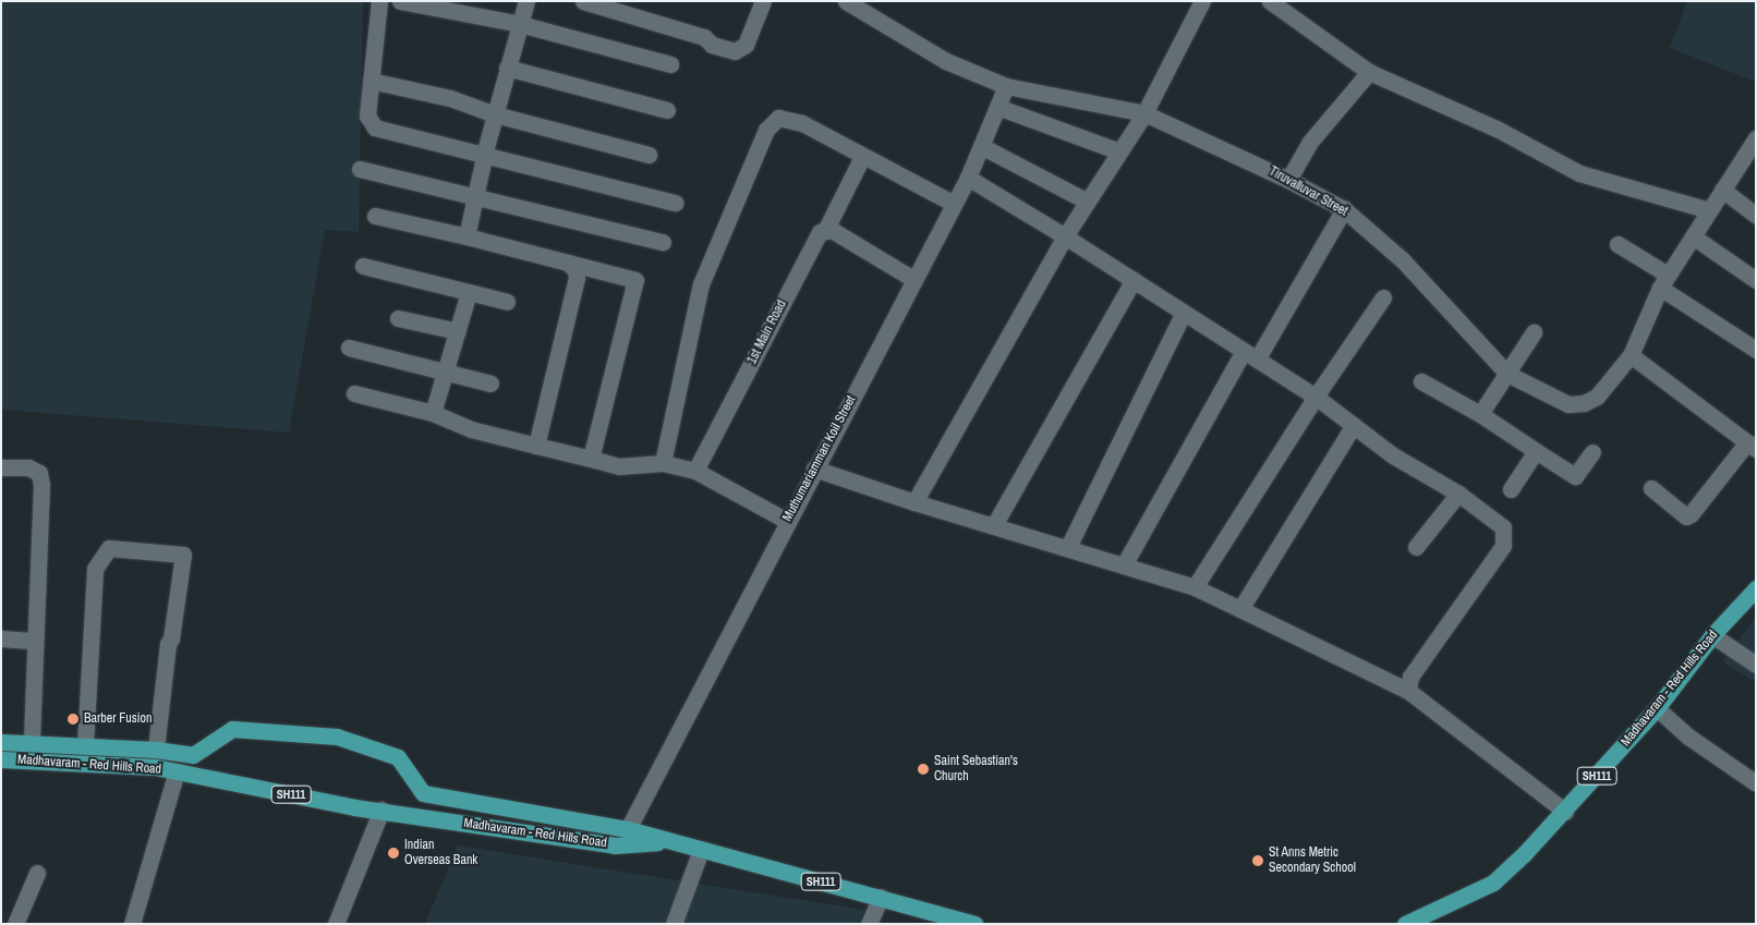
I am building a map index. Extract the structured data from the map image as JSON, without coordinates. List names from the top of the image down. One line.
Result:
{"streets":{"main road":["Madhavaram - Red Hills Road","SH111"],"street":["Tiruvalluvar Street","1st Main Road","Muthumariamman Koil Street"]},"crossings":[["Tiruvalluvar Street","Muthumariamman Koil Street"],["Muthumariamman Koil Street","Madhavaram - Red Hills Road"]],"places":["Barber Fusion","Saint Sebastian's Church","Indian Overseas Bank","St Anns Metric Secondary School"]}
